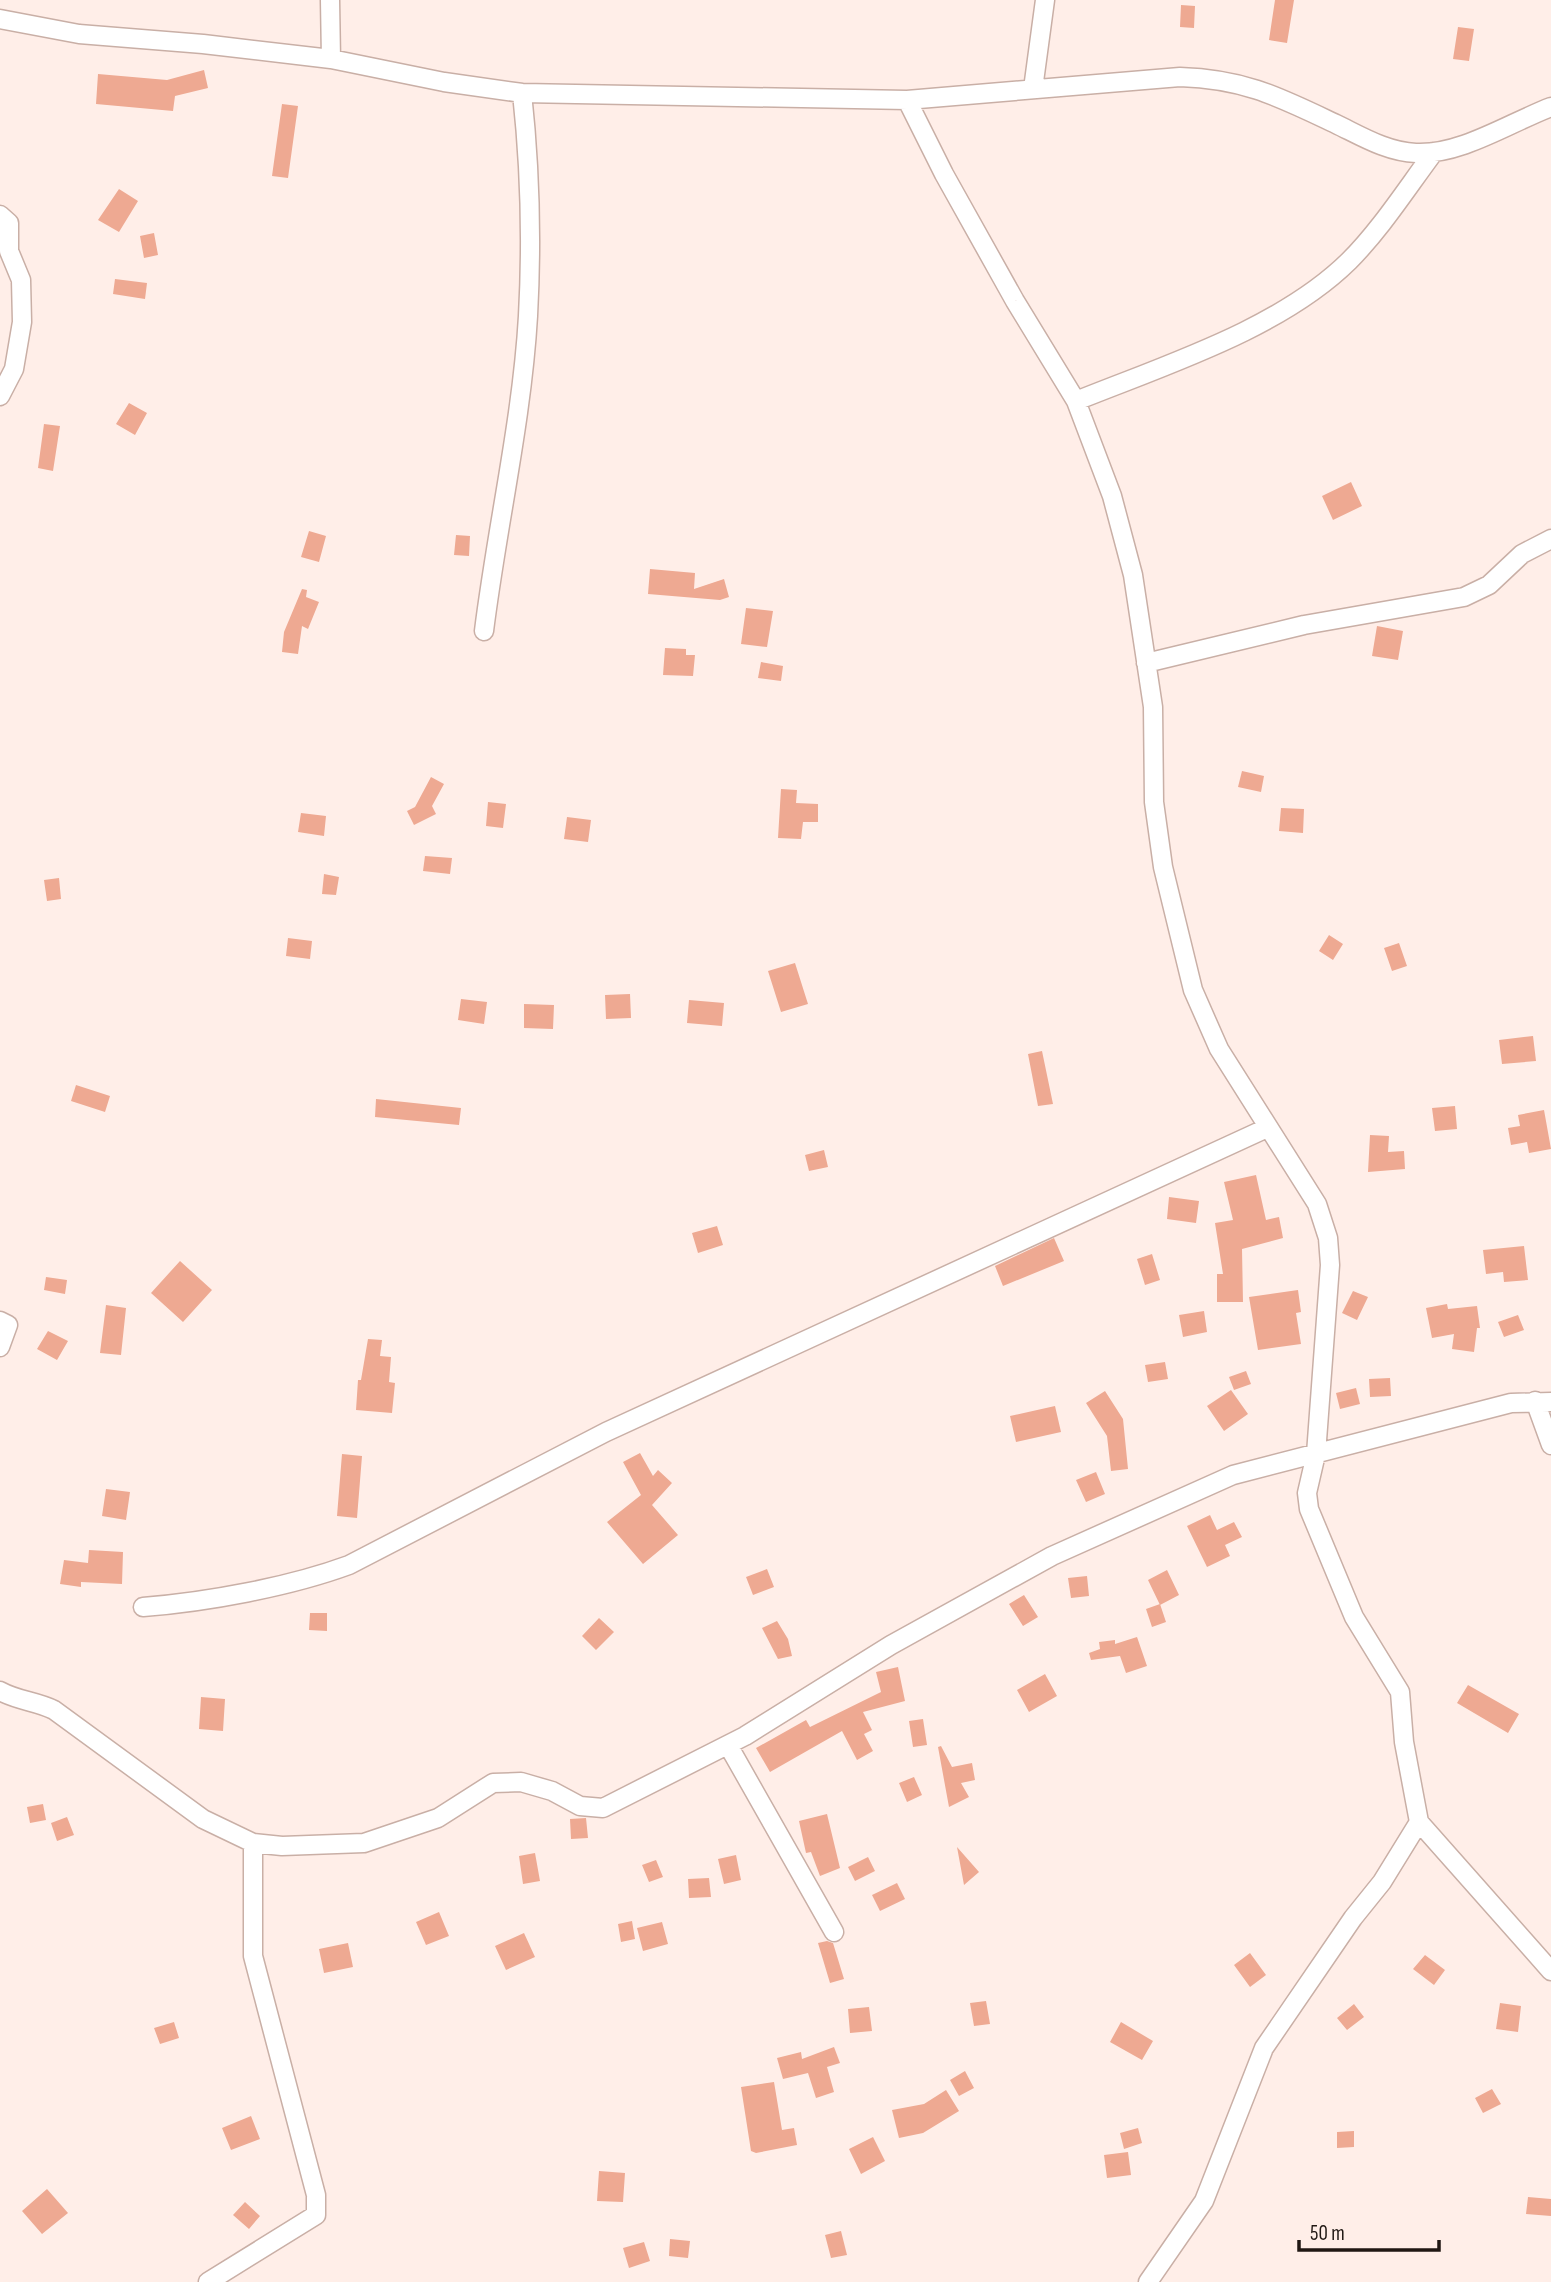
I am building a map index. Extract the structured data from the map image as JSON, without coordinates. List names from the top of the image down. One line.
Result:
{"scale_bar":"50 m"}
